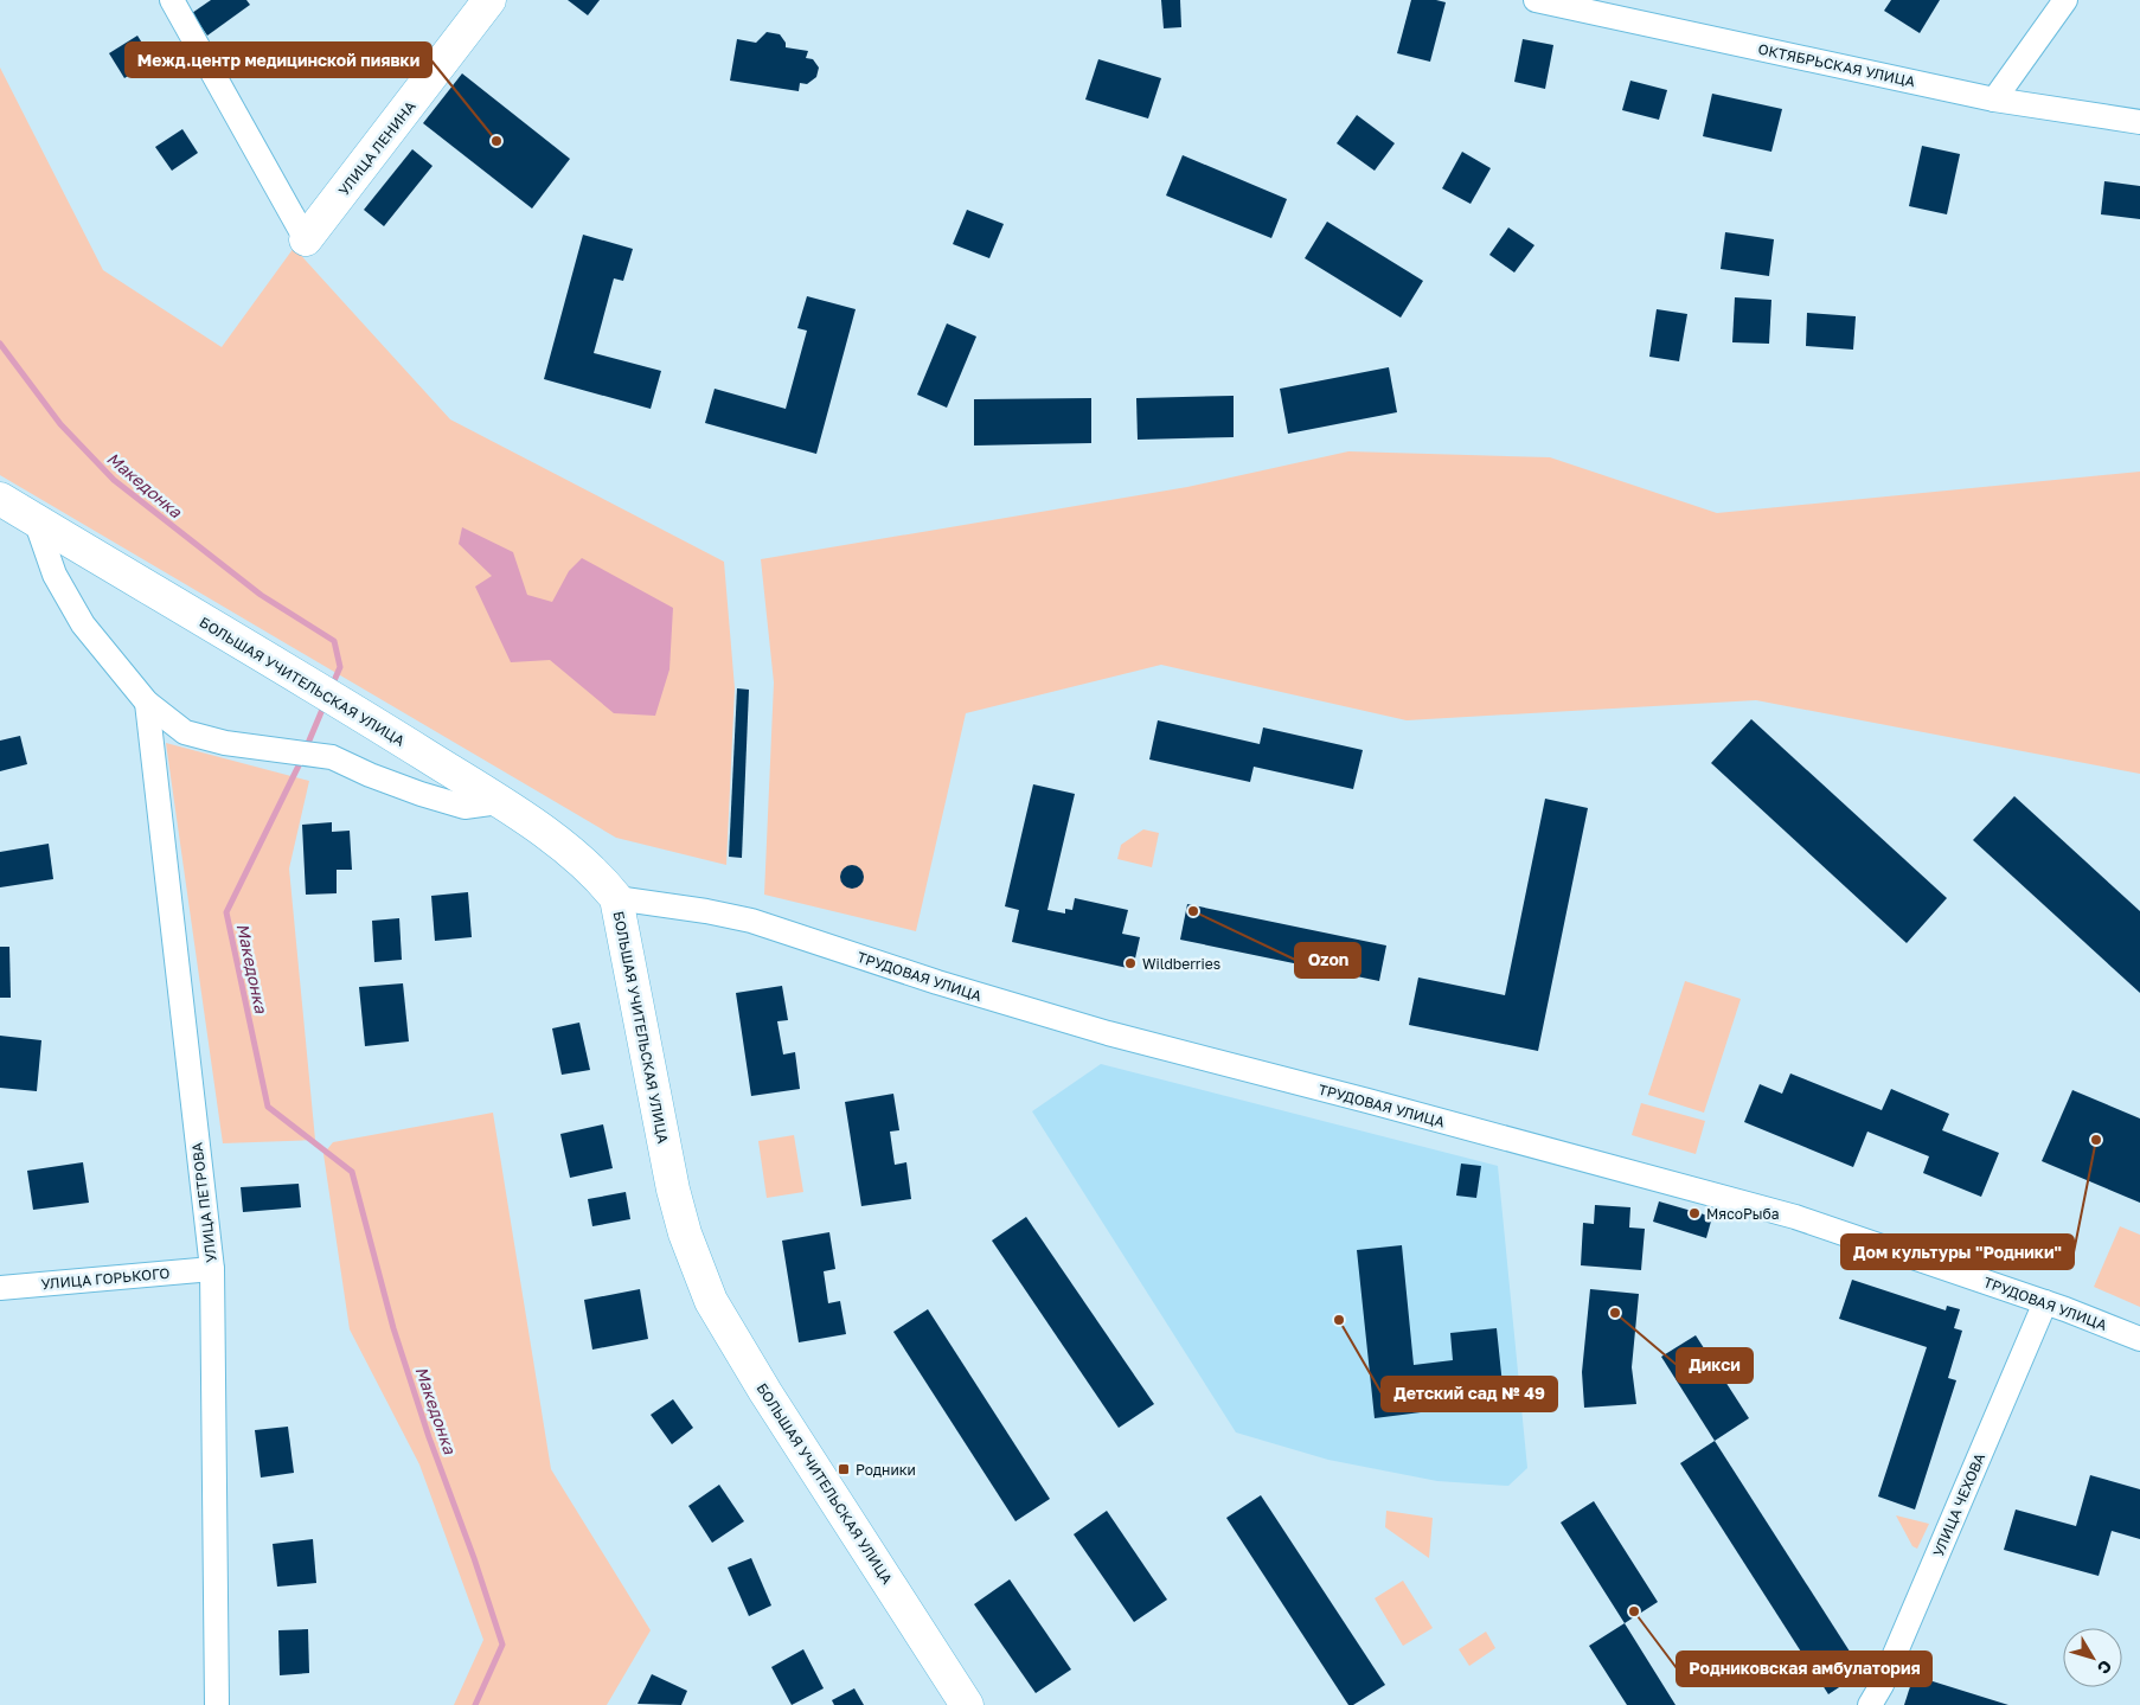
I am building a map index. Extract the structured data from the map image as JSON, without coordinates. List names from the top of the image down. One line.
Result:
{"streets":{"main road":["УЛИЦА ЛЕНИНА","БОЛЬШАЯ УЧИТЕЛЬСКАЯ УЛИЦА"],"street":["ОКТЯБРЬСКАЯ УЛИЦА","ТРУДОВАЯ УЛИЦА","УЛИЦА ПЕТРОВА","УЛИЦА ГОРЬКОГО","УЛИЦА ЧЕХОВА"]},"crossings":[["БОЛЬШАЯ УЧИТЕЛЬСКАЯ УЛИЦА","ТРУДОВАЯ УЛИЦА"],["ТРУДОВАЯ УЛИЦА","УЛИЦА ЧЕХОВА"],["УЛИЦА ПЕТРОВА","УЛИЦА ГОРЬКОГО"]],"water":["Македонка"],"places":{"other":["Межд.центр медицинской пиявки","Ozon","Wildberries","Дом культуры \"Родники\"","МясоРыба","Дикси","Детский сад № 49","Родниковская амбулатория"],"transit":["Родники"]},"north":"bottom right"}
